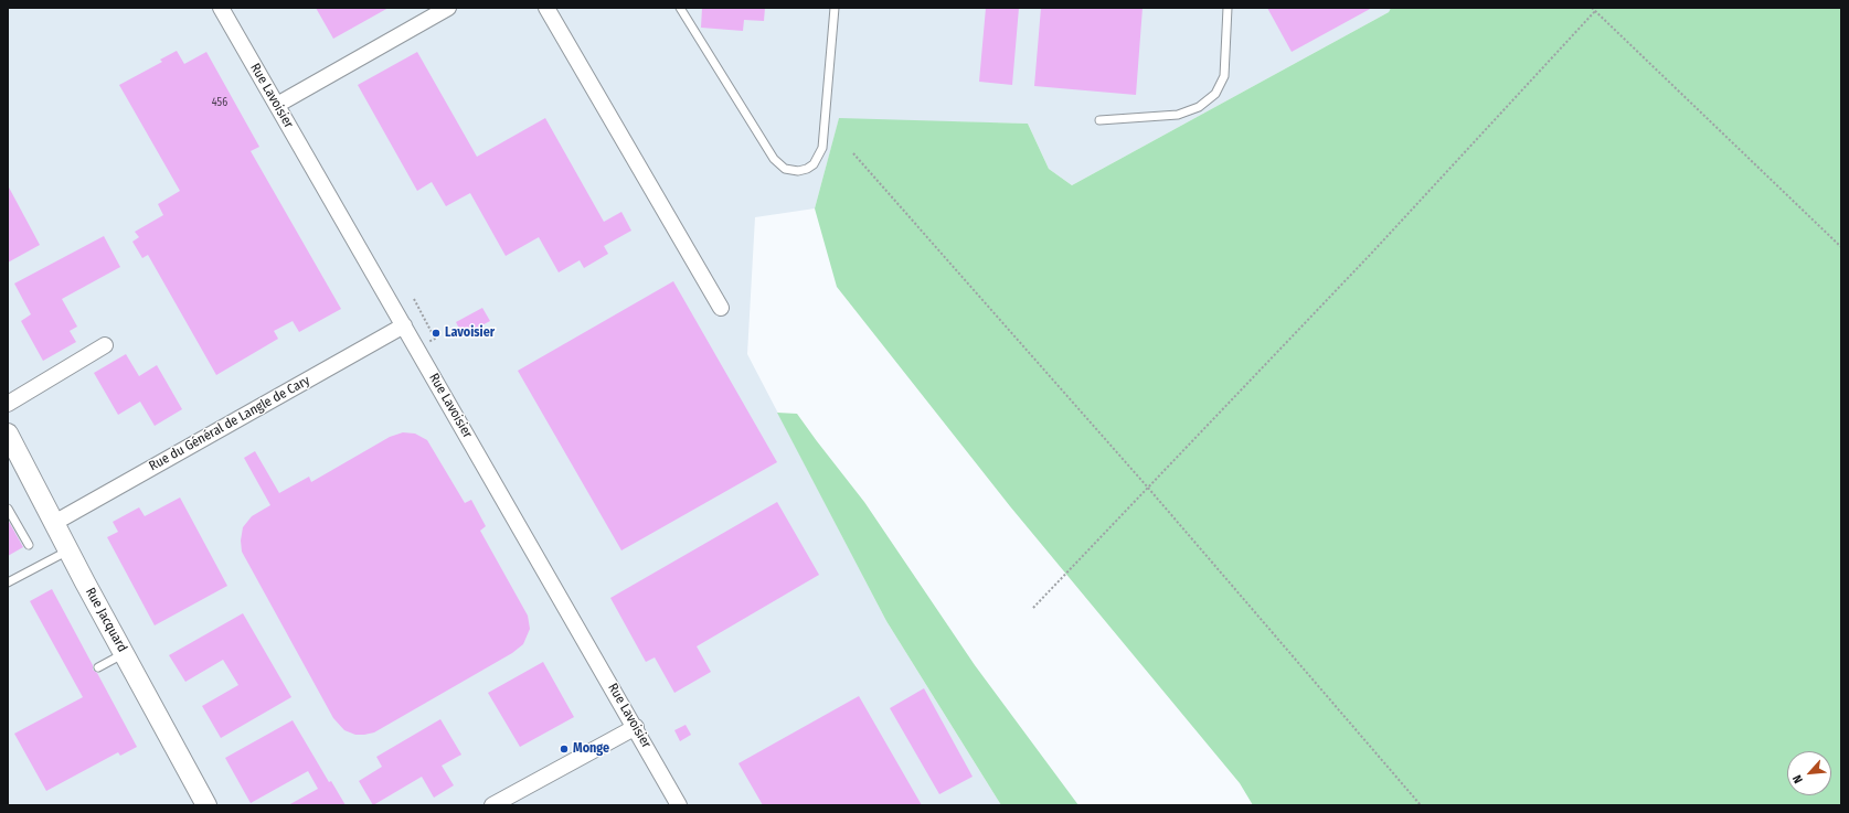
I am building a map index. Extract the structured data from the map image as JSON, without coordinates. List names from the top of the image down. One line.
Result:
{"streets":{"street":["Rue Lavoisier","Rue du Général de Langle de Cary","Rue Jacquard"]},"crossings":[["Rue Lavoisier","Rue du Général de Langle de Cary"],["Rue du Général de Langle de Cary","Rue Jacquard"]],"places":["Lavoisier","Monge"],"house_numbers":["456"],"north":"bottom left"}
